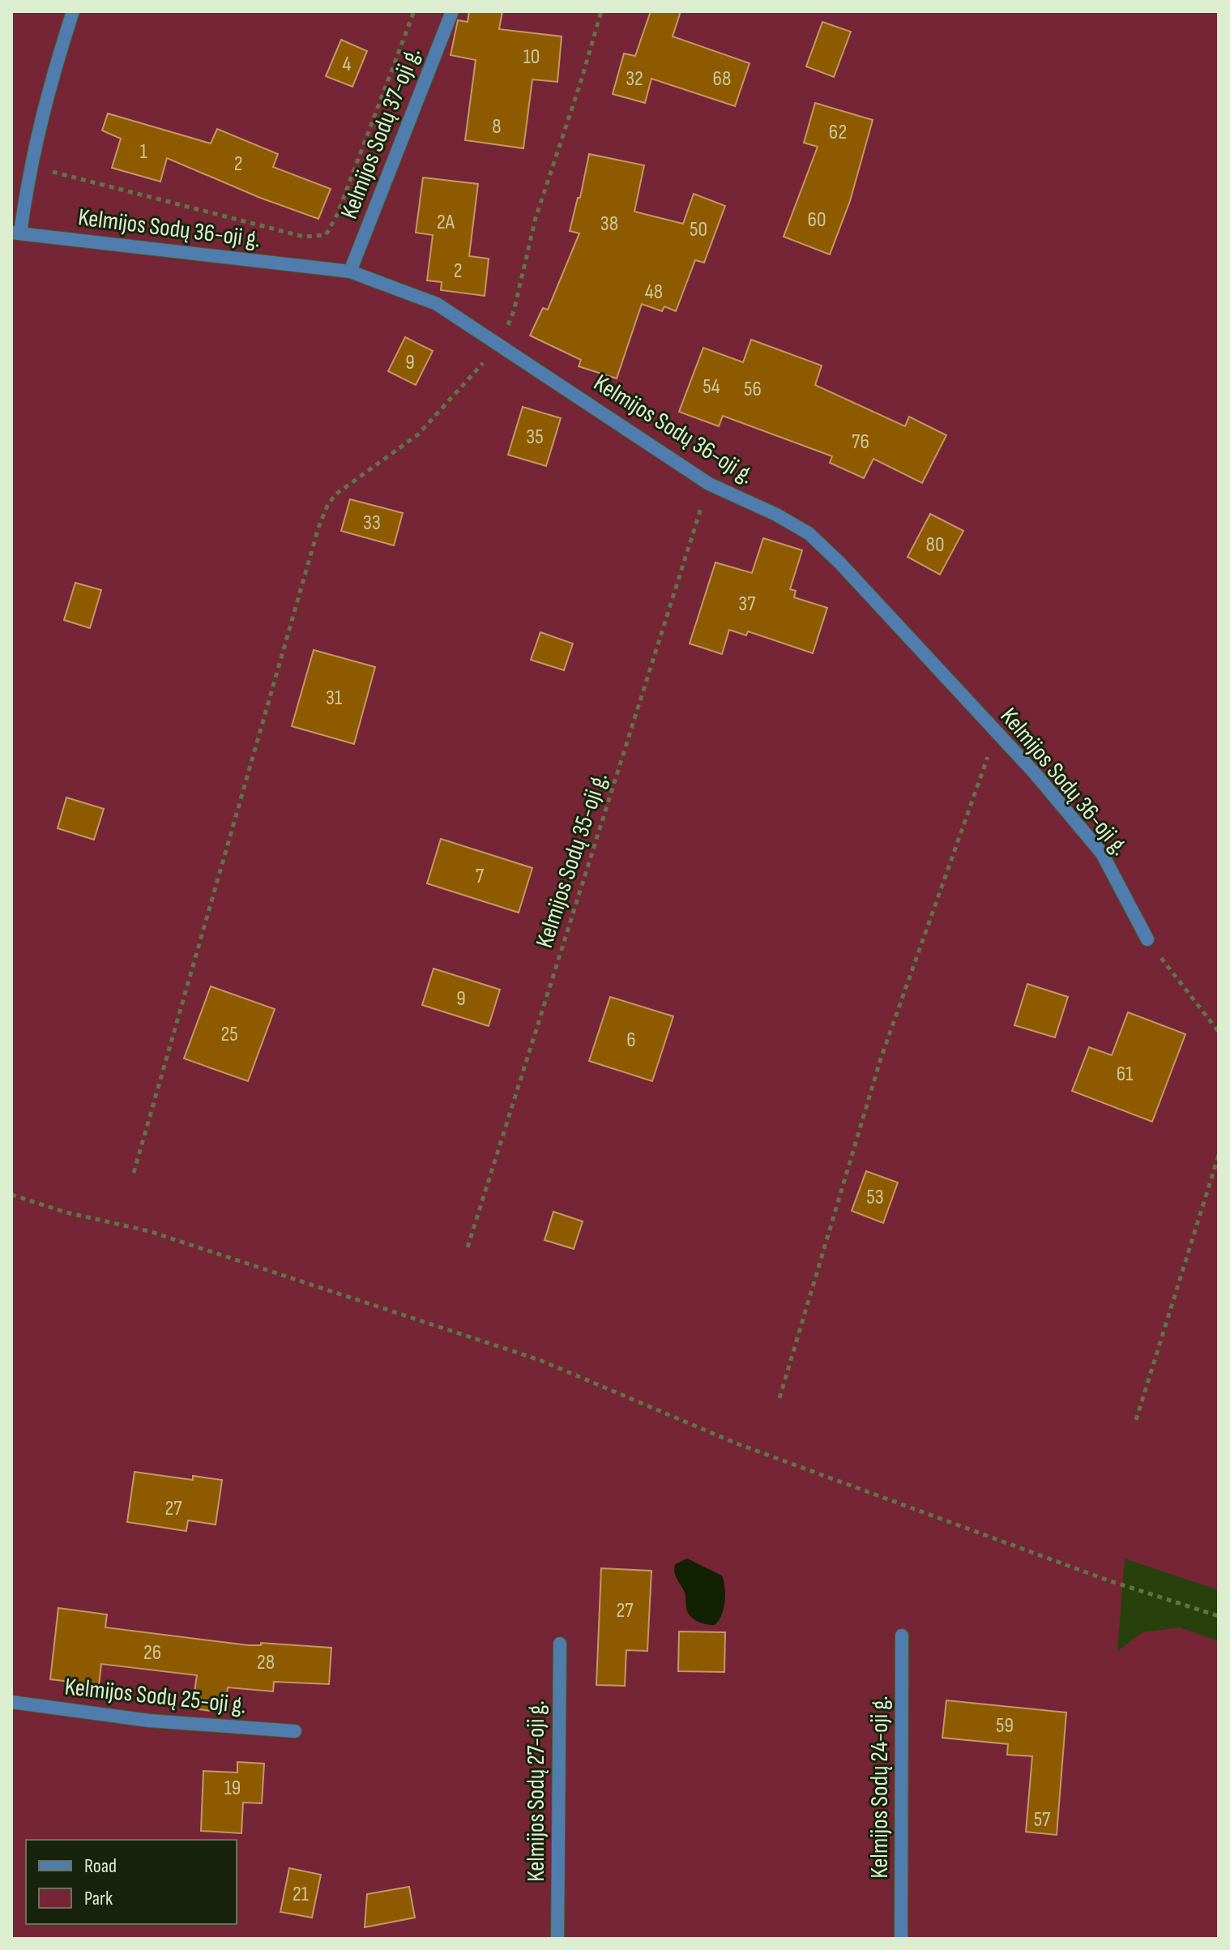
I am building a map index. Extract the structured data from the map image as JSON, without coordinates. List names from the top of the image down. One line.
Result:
{"streets":{"street":["Kelmijos Sodų 37-oji g.","Kelmijos Sodų 36-oji g.","Kelmijos Sodų 25-oji g.","Kelmijos Sodų 24-oji g.","Kelmijos Sodų 27-oji g."],"path":["Kelmijos Sodų 35-oji g."]},"crossings":[["Kelmijos Sodų 37-oji g.","Kelmijos Sodų 36-oji g."],["Kelmijos Sodų 36-oji g.","Kelmijos Sodų 35-oji g."]],"house_numbers":["10","4","32","68","8","62","1","2","60","2A","38","50","2","48","9","54","56","35","76","33","80","37","31","7","9","25","6","61","53","27","27","26","28","59","19","57","21"],"legend":["Road","Park"]}
